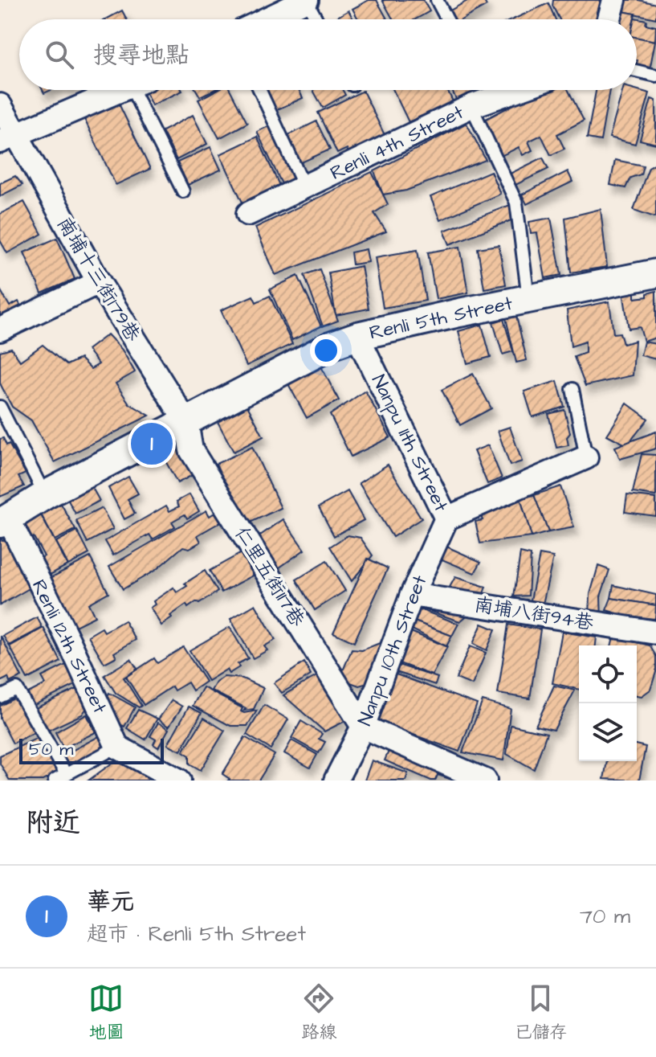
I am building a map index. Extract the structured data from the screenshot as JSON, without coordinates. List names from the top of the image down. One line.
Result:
{"streets":{"street":["Renli 4th Street","南埔十三街179巷","Renli 5th Street","Nanpu 11th Street","仁里五街117巷","南埔八街94巷","Renli 12th Street","Nanpu 10th Street"]},"crossings":[["南埔十三街179巷","Renli 5th Street"],["南埔十三街179巷","仁里五街117巷"],["Renli 5th Street","Nanpu 11th Street"],["Renli 5th Street","仁里五街117巷"],["Renli 5th Street","Renli 12th Street"],["Nanpu 11th Street","Nanpu 10th Street"],["仁里五街117巷","Nanpu 10th Street"],["南埔八街94巷","Nanpu 10th Street"]],"scale_bar":"50 m","page":{"search":"搜尋地點","pins":"1","scale":"50 m","heading":"附近","list":[{"mark":"1","name":"華元","note":"超市 · Renli 5th Street","value":"70 m"}],"nav":["地圖","路線","已儲存"]}}
